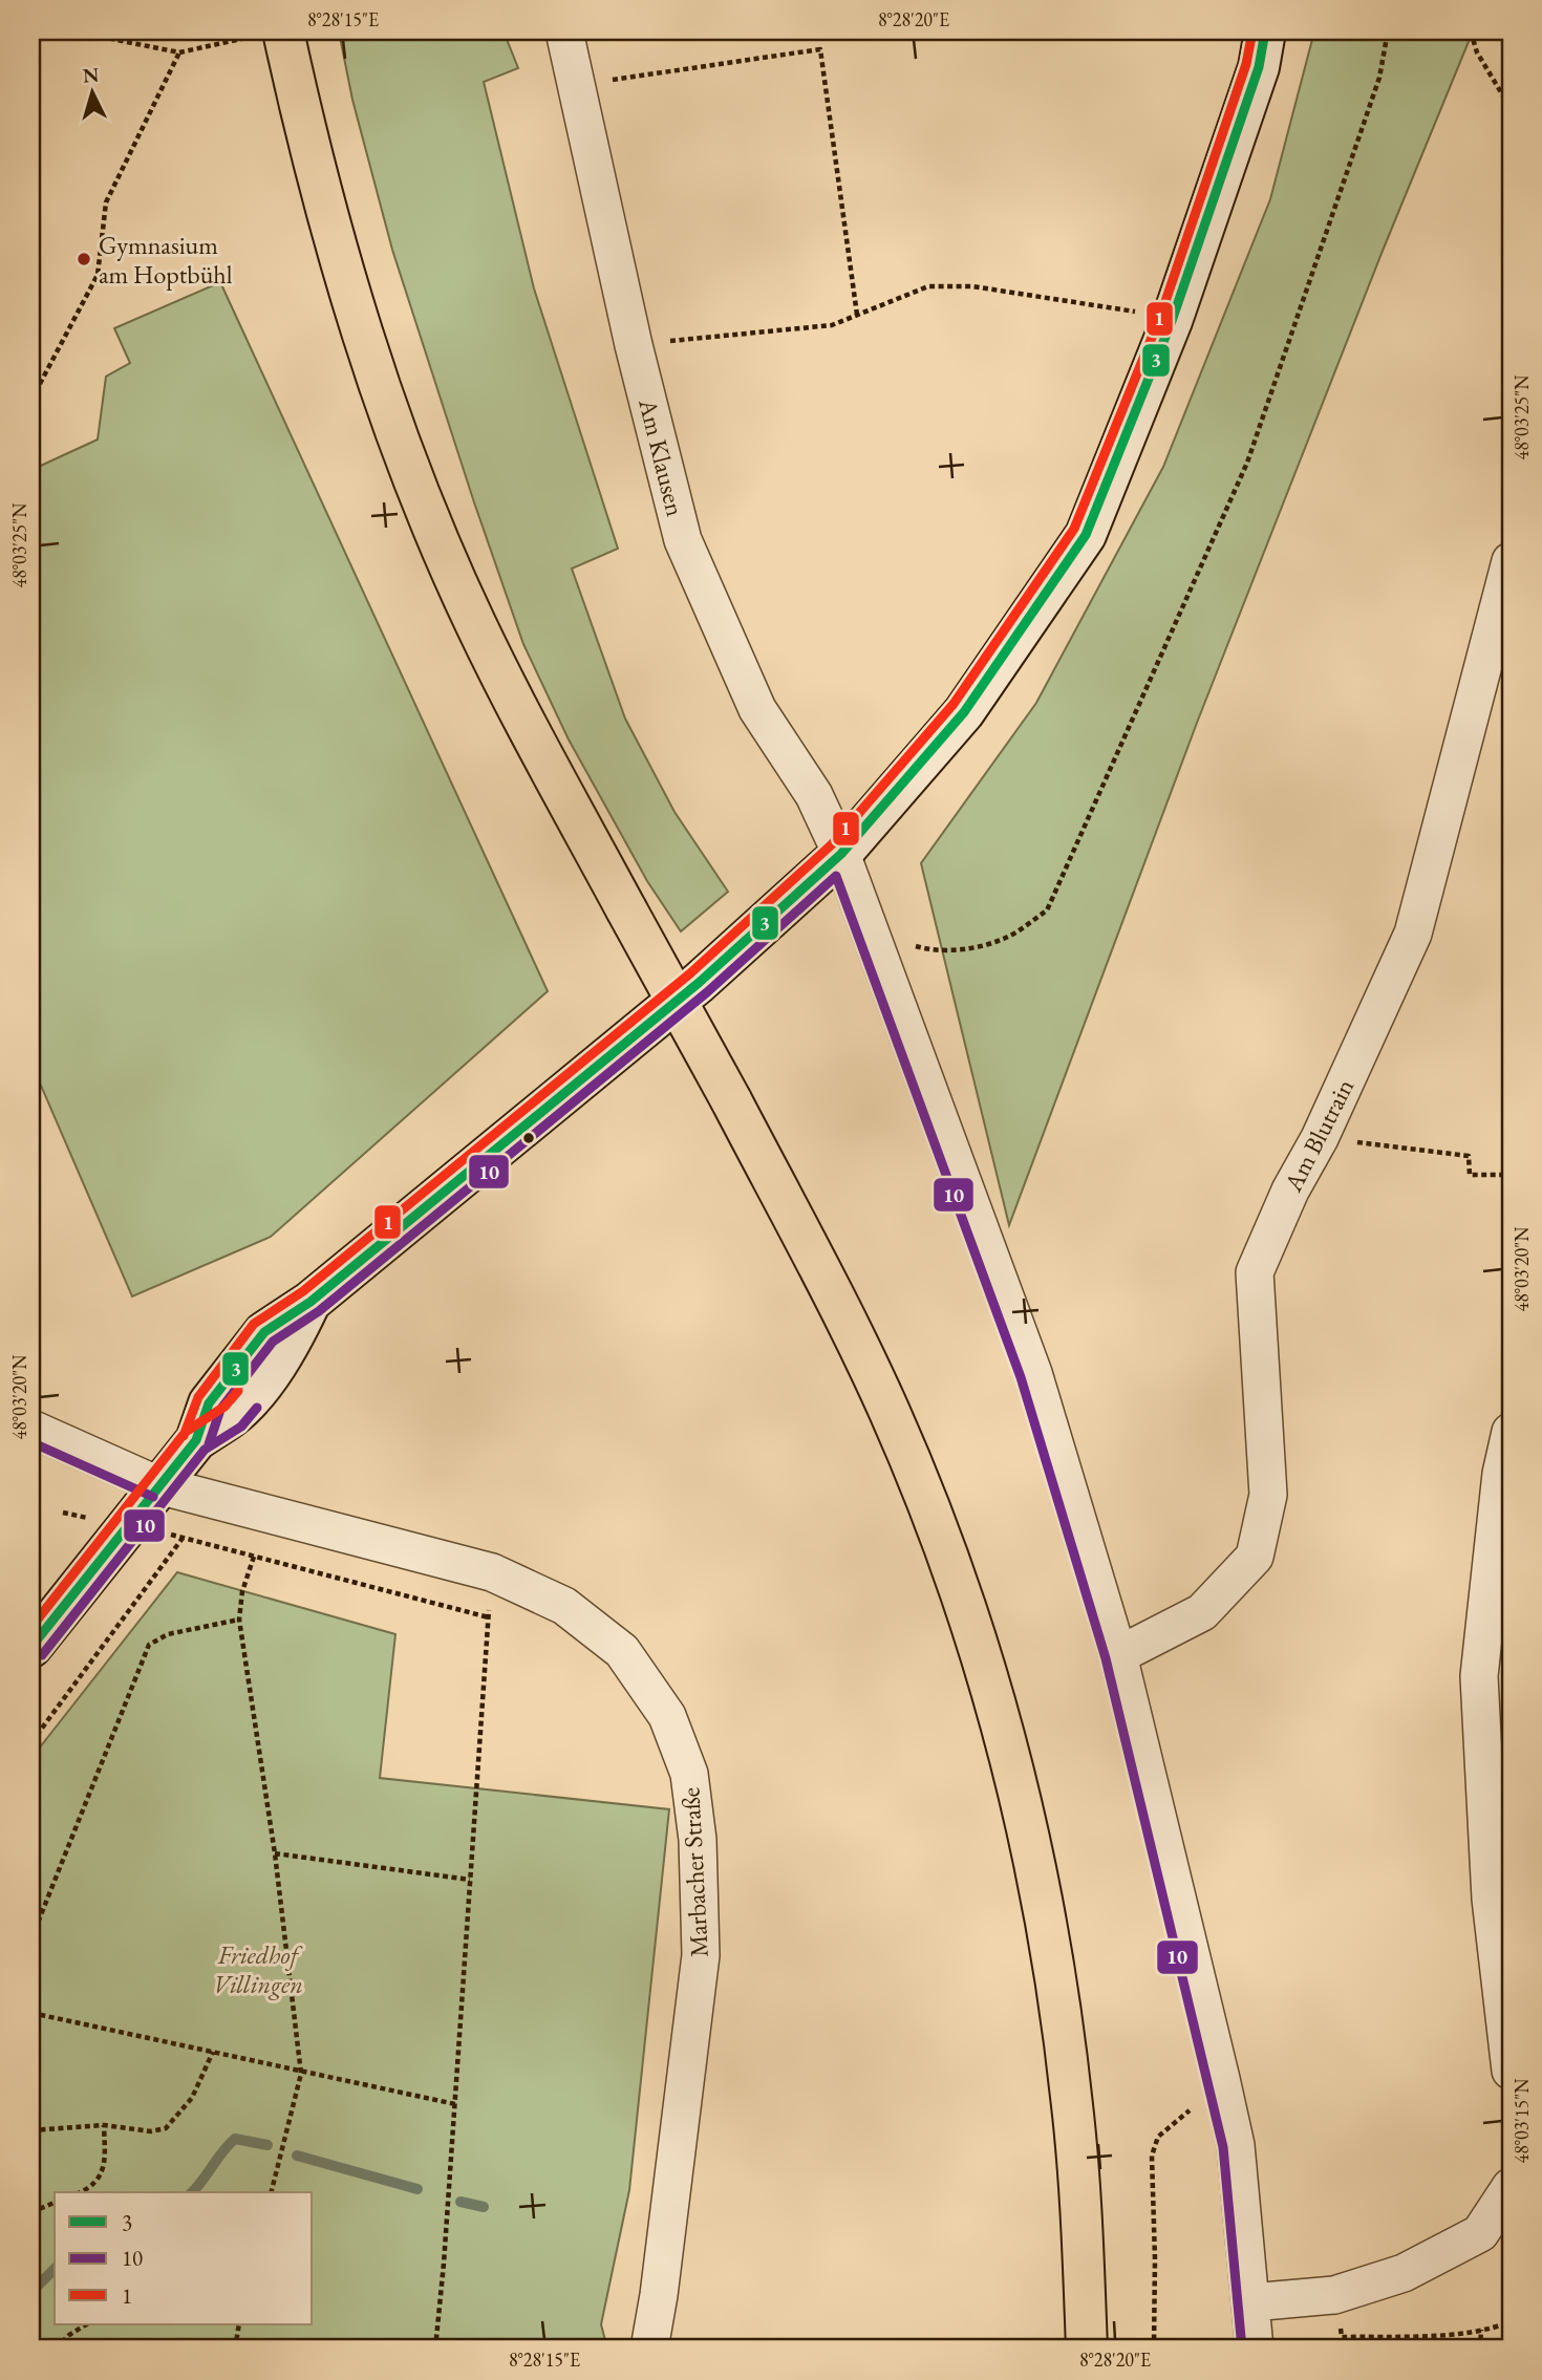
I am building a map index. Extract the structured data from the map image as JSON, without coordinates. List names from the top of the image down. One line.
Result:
{"streets":{"street":["Am Klausen","Am Blutrain","Marbacher Straße"]},"crossings":[["Am Klausen","Am Blutrain"]],"parks":["Friedhof Villingen"],"places":["Gymnasium am Hoptbühl"],"lines":["transit line 3","transit line 1","transit line 10"],"legend":["3","10","1"],"north":"top","coordinates":["8°28'15\"E","8°28'20\"E","48°03'25\"N","48°03'20\"N","48°03'15\"N"]}
